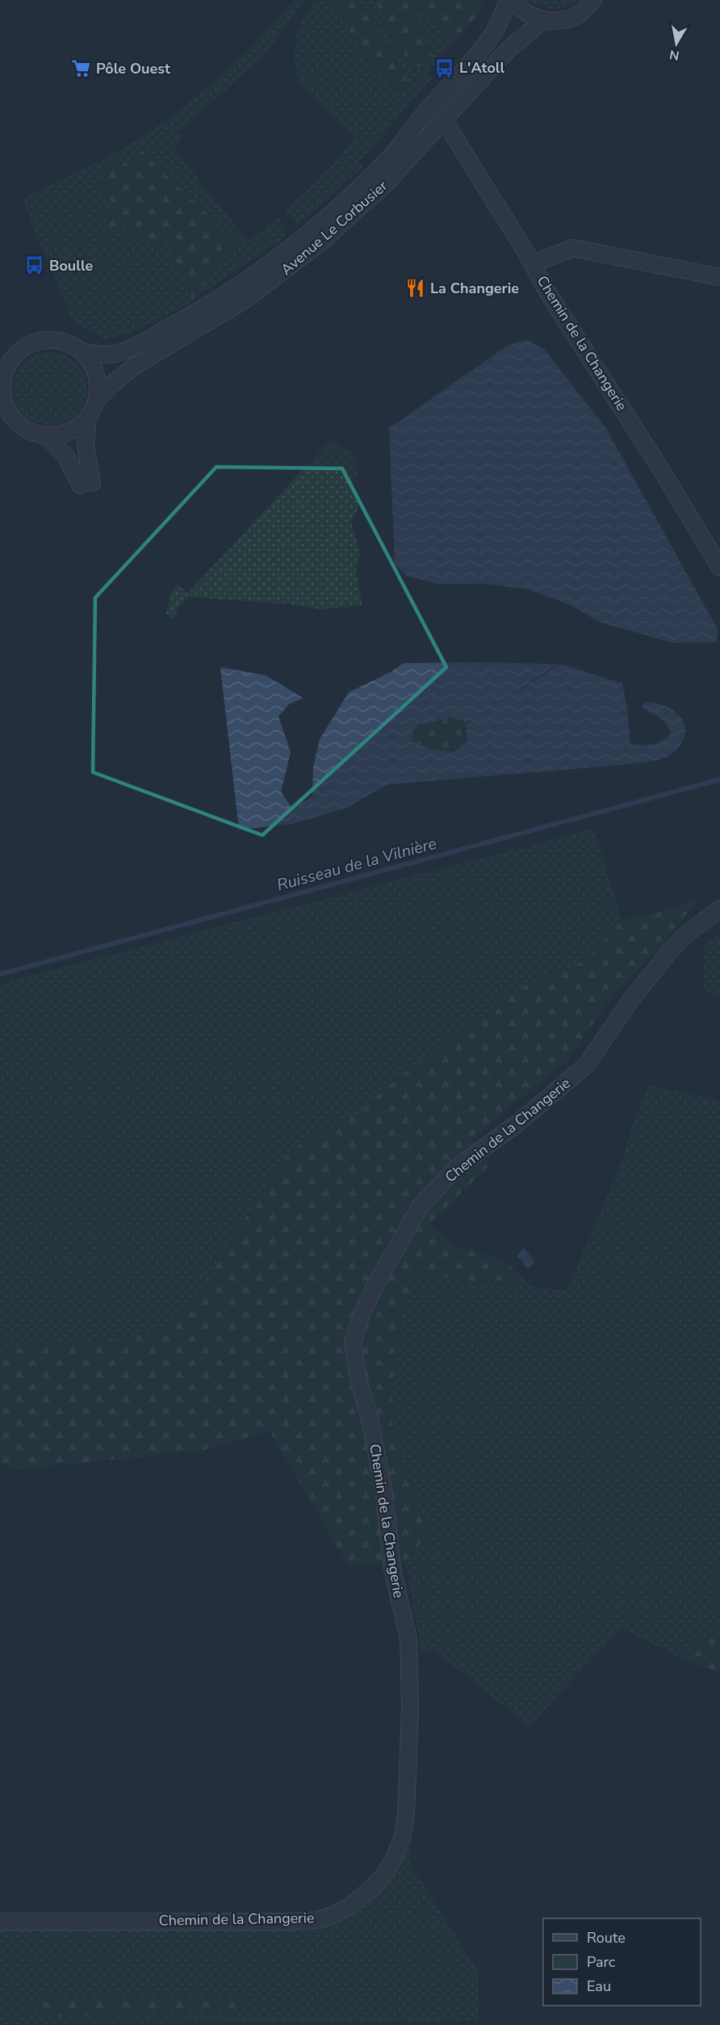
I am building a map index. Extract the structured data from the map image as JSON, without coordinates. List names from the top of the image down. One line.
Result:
{"streets":{"street":["Avenue Le Corbusier","Chemin de la Changerie"]},"crossings":[["Avenue Le Corbusier","Chemin de la Changerie"]],"water":["Ruisseau de la Vilnière"],"places":{"bus stop":["L'Atoll","Boulle"],"supermarket":["Pôle Ouest"],"restaurant":["La Changerie"]},"legend":["Route","Parc","Eau"],"north":"bottom"}
